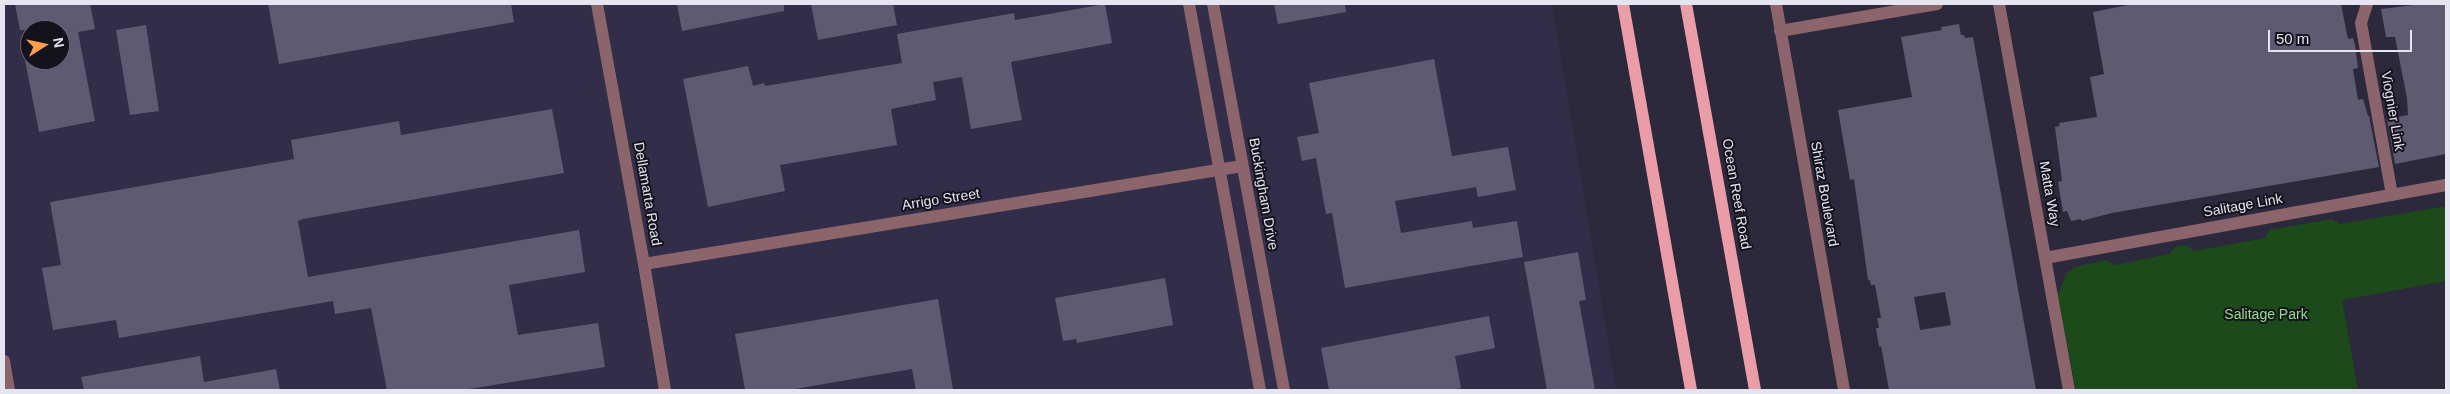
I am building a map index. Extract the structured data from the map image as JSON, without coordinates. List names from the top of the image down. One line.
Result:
{"streets":{"main road":["Ocean Reef Road"],"street":["Viognier Link","Dellamarta Road","Buckingham Drive","Shiraz Boulevard","Matta Way","Arrigo Street","Salitage Link"]},"crossings":[["Viognier Link","Salitage Link"],["Dellamarta Road","Arrigo Street"],["Buckingham Drive","Arrigo Street"],["Matta Way","Salitage Link"]],"parks":["Salitage Park"],"scale_bar":"50 m","north":"right"}
